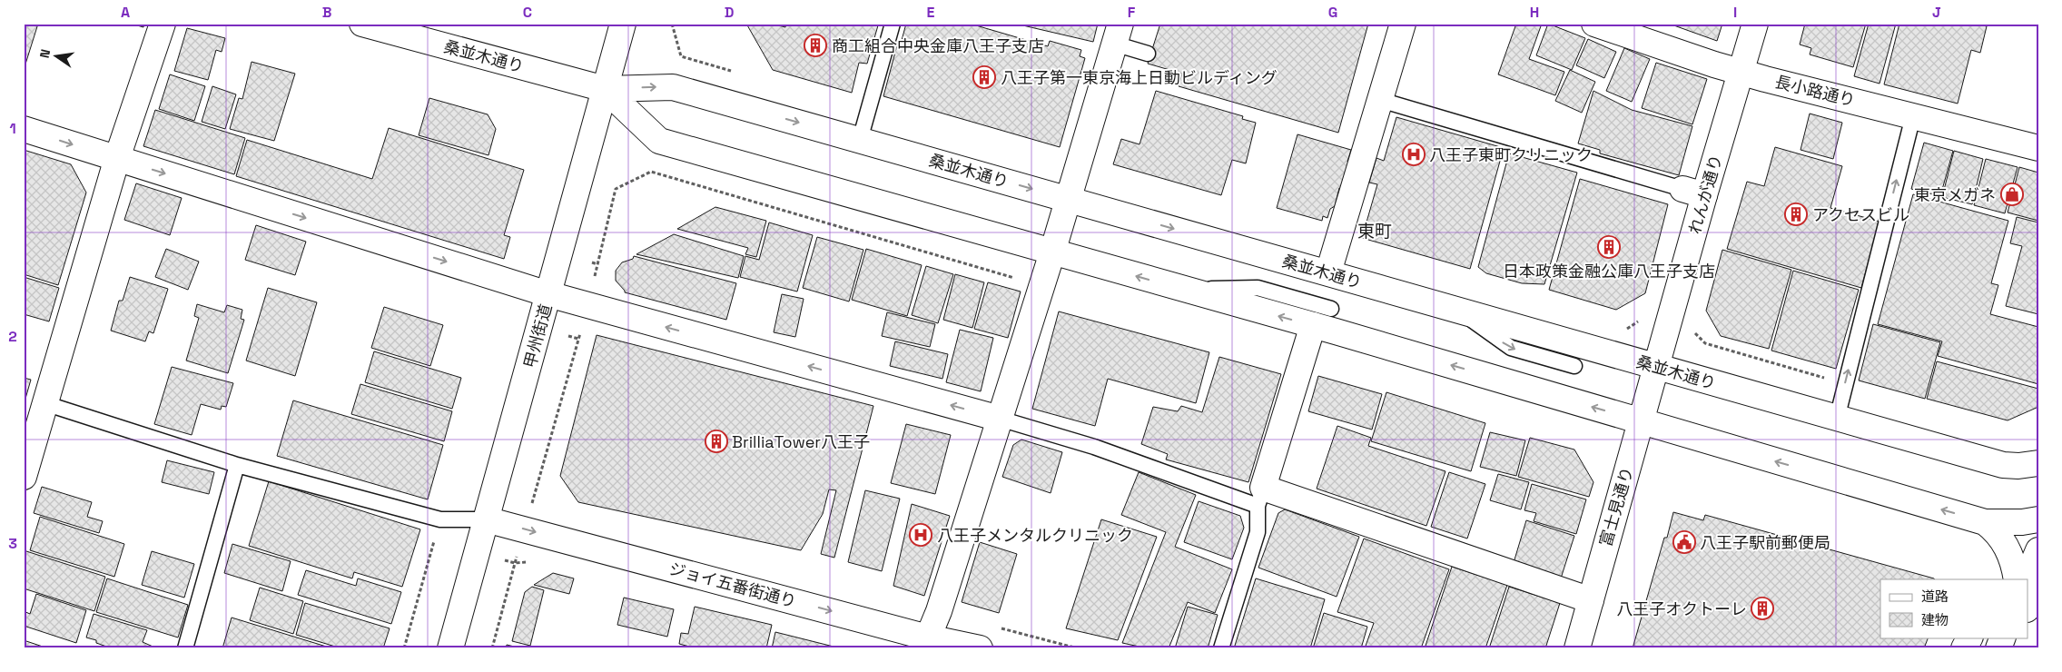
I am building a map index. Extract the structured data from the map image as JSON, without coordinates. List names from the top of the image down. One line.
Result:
{"streets":{"main road":["桑並木通り","長小路通り","れんが通り","甲州街道","富士見通り","ジョイ五番街通り"]},"crossings":[["桑並木通り","れんが通り"],["桑並木通り","甲州街道"],["桑並木通り","富士見通り"],["長小路通り","れんが通り"],["れんが通り","富士見通り"],["甲州街道","ジョイ五番街通り"]],"one_way":["ジョイ五番街通り"],"districts":["東町"],"places":{"building":["商工組合中央金庫八王子支店","八王子第一東京海上日動ビルディング","アクセスビル","日本政策金融公庫八王子支店","BrilliaTower八王子","八王子オクトーレ"],"hospital":["八王子東町クリニック","八王子メンタルクリニック"],"shop":["東京メガネ"],"public building":["八王子駅前郵便局"]},"legend":["道路","建物"],"north":"left","grid":{"columns":["A","B","C","D","E","F","G","H","I","J"],"rows":["1","2","3"]}}
